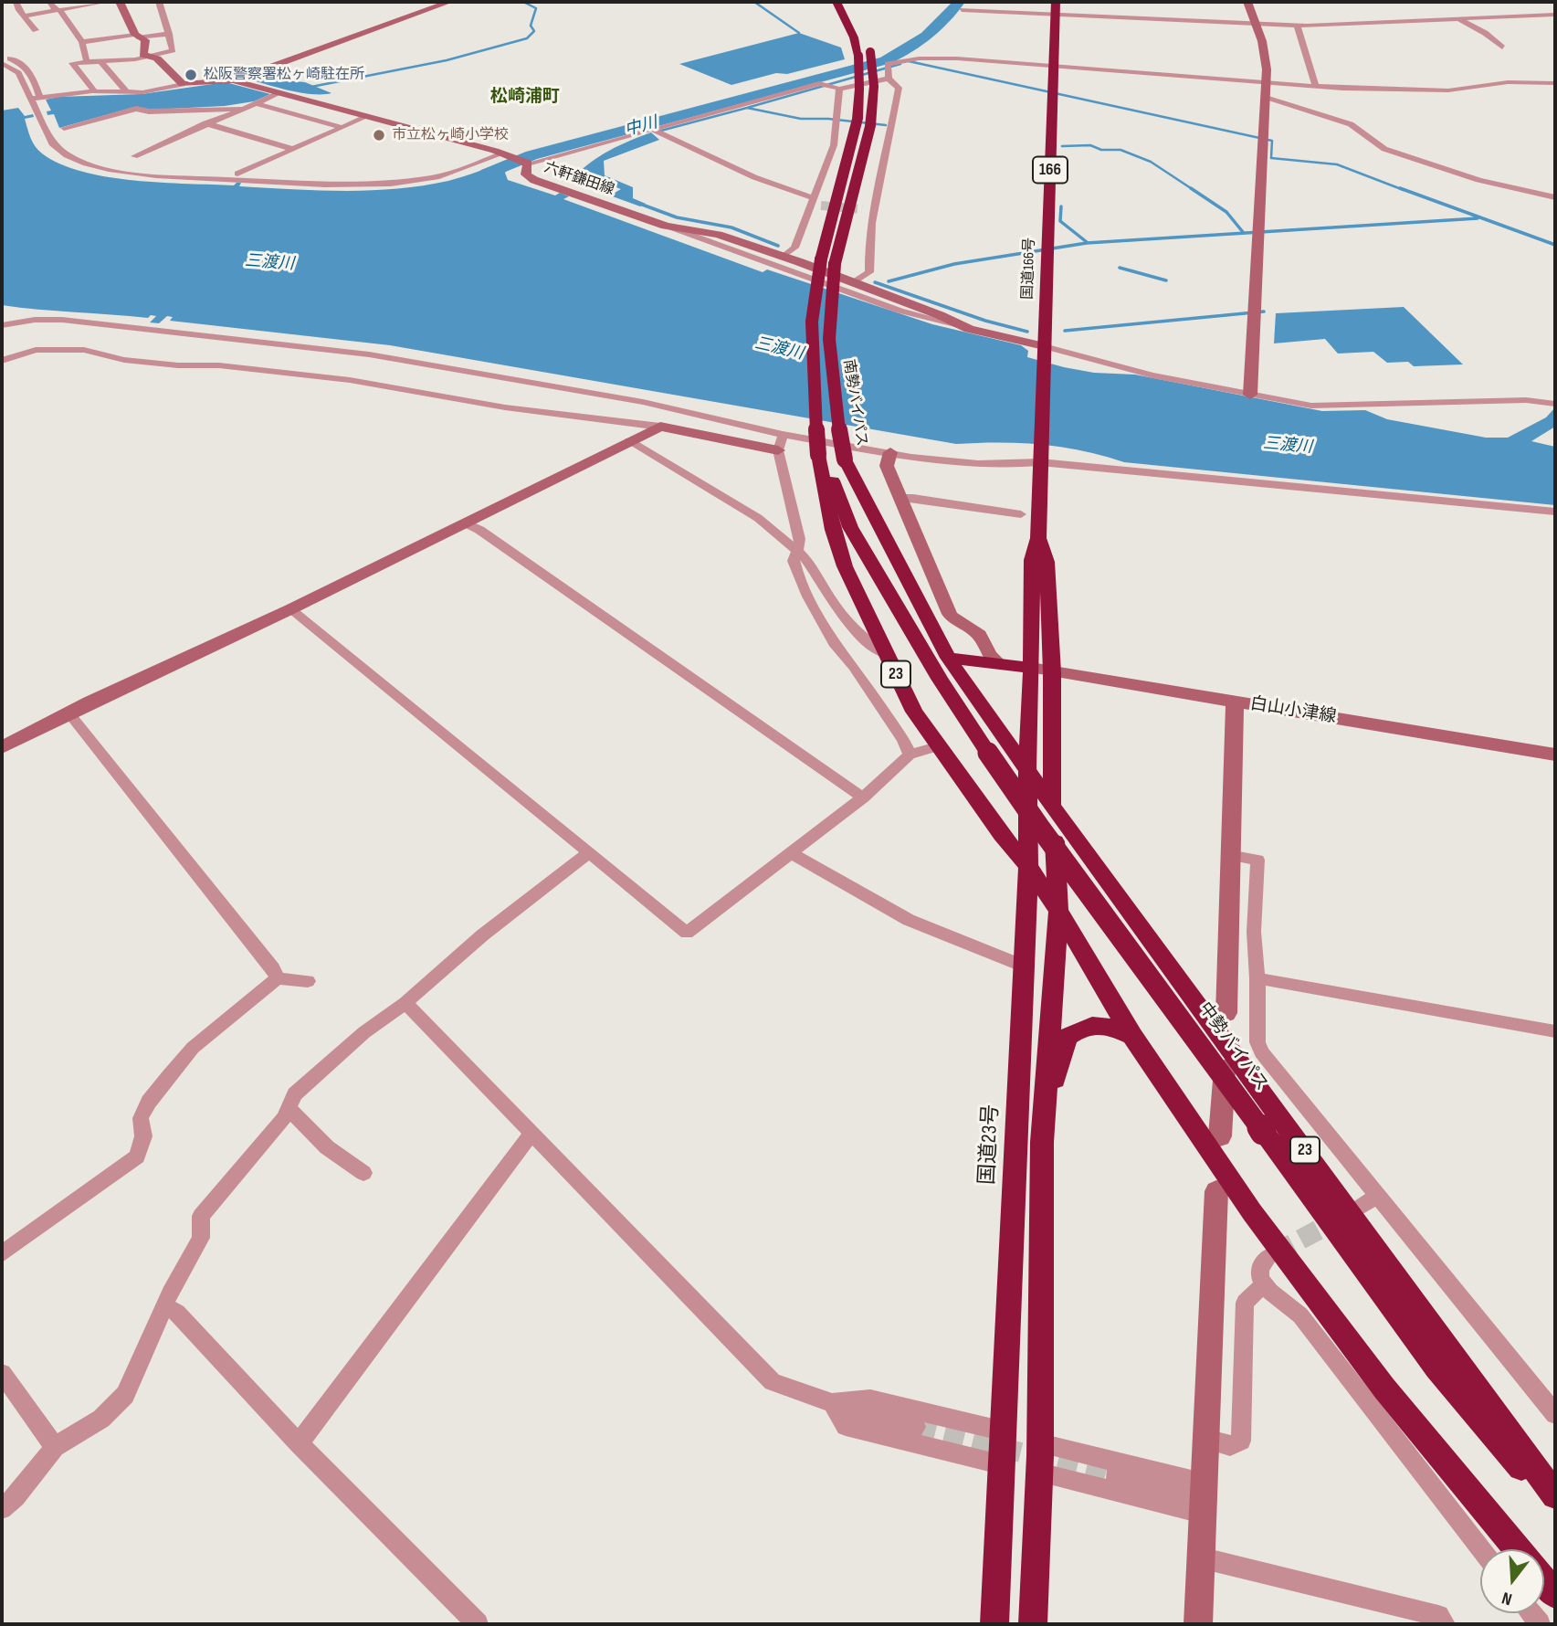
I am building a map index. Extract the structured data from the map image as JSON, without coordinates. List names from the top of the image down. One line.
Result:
{"streets":{"highway":["166","国道166号","南勢バイパス","23","中勢バイパス","国道23号"],"street":["六軒鎌田線","白山小津線"]},"crossings":[["六軒鎌田線","国道166号"],["国道166号","23"],["国道166号","白山小津線"],["国道166号","国道23号"],["南勢バイパス","23"],["南勢バイパス","中勢バイパス"],["南勢バイパス","国道23号"],["23","白山小津線"],["23","中勢バイパス"],["23","国道23号"],["白山小津線","国道23号"]],"districts":["松崎浦町"],"water":["中川","三渡川"],"places":["松阪警察署松ヶ崎駐在所","市立松ヶ崎小学校"],"north":"bottom"}
